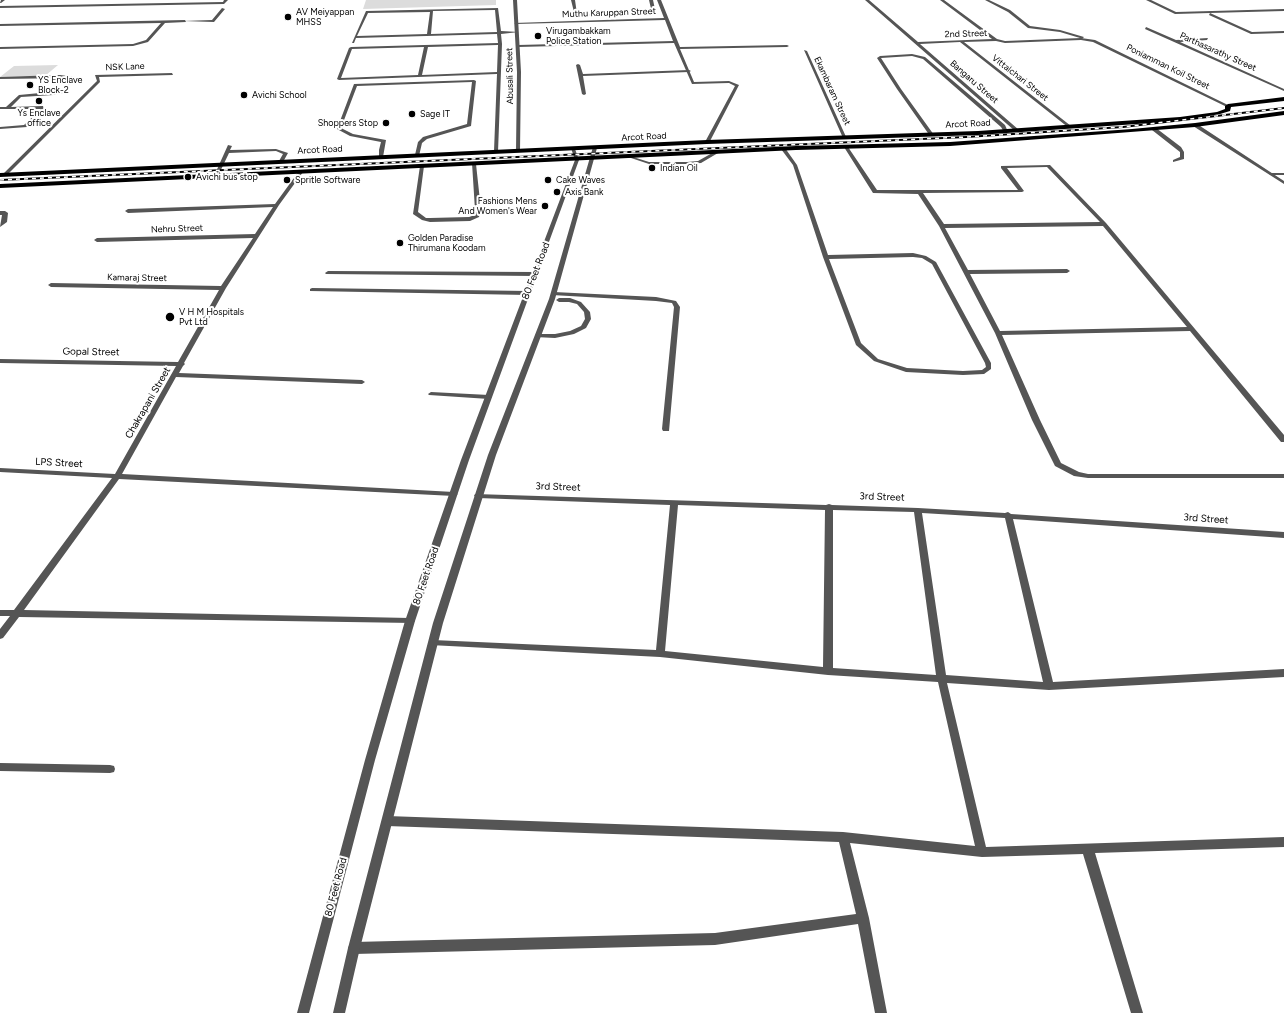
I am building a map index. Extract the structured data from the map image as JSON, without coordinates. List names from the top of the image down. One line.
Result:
{"streets":{"main road":["Arcot Road"],"street":["Muthu Karuppan Street","2nd Street","Parthasarathy Street","NSK Lane","Poniamman Koil Street","Abusali Street","Vittalchari Street","Bangaru Street","Ekambaram Street","Nehru Street","80 Feet Road","Kamaraj Street","Gopal Street","Chakrapani Street","LPS Street","3rd Street"]},"crossings":[["Muthu Karuppan Street","Abusali Street"],["Muthu Karuppan Street","Arcot Road"],["2nd Street","Vittalchari Street"],["2nd Street","Bangaru Street"],["NSK Lane","Arcot Road"],["Poniamman Koil Street","Arcot Road"],["Abusali Street","Arcot Road"],["Vittalchari Street","Arcot Road"],["Bangaru Street","Arcot Road"],["Ekambaram Street","Arcot Road"],["Arcot Road","80 Feet Road"],["Arcot Road","Chakrapani Street"],["Nehru Street","Chakrapani Street"],["80 Feet Road","LPS Street"],["80 Feet Road","3rd Street"],["Kamaraj Street","Chakrapani Street"],["Gopal Street","Chakrapani Street"],["Chakrapani Street","LPS Street"]],"places":["AV Meiyappan MHSS","Virugambakkam Police Station","YS Enclave Block-2","Avichi School","Ys Enclave office","Sage IT","Shoppers Stop","Indian Oil","Avichi bus stop","Spritle Software","Cake Waves","Axis Bank","Fashions Mens And Women's Wear","Golden Paradise Thirumana Koodam","V H M Hospitals Pvt Ltd"]}
